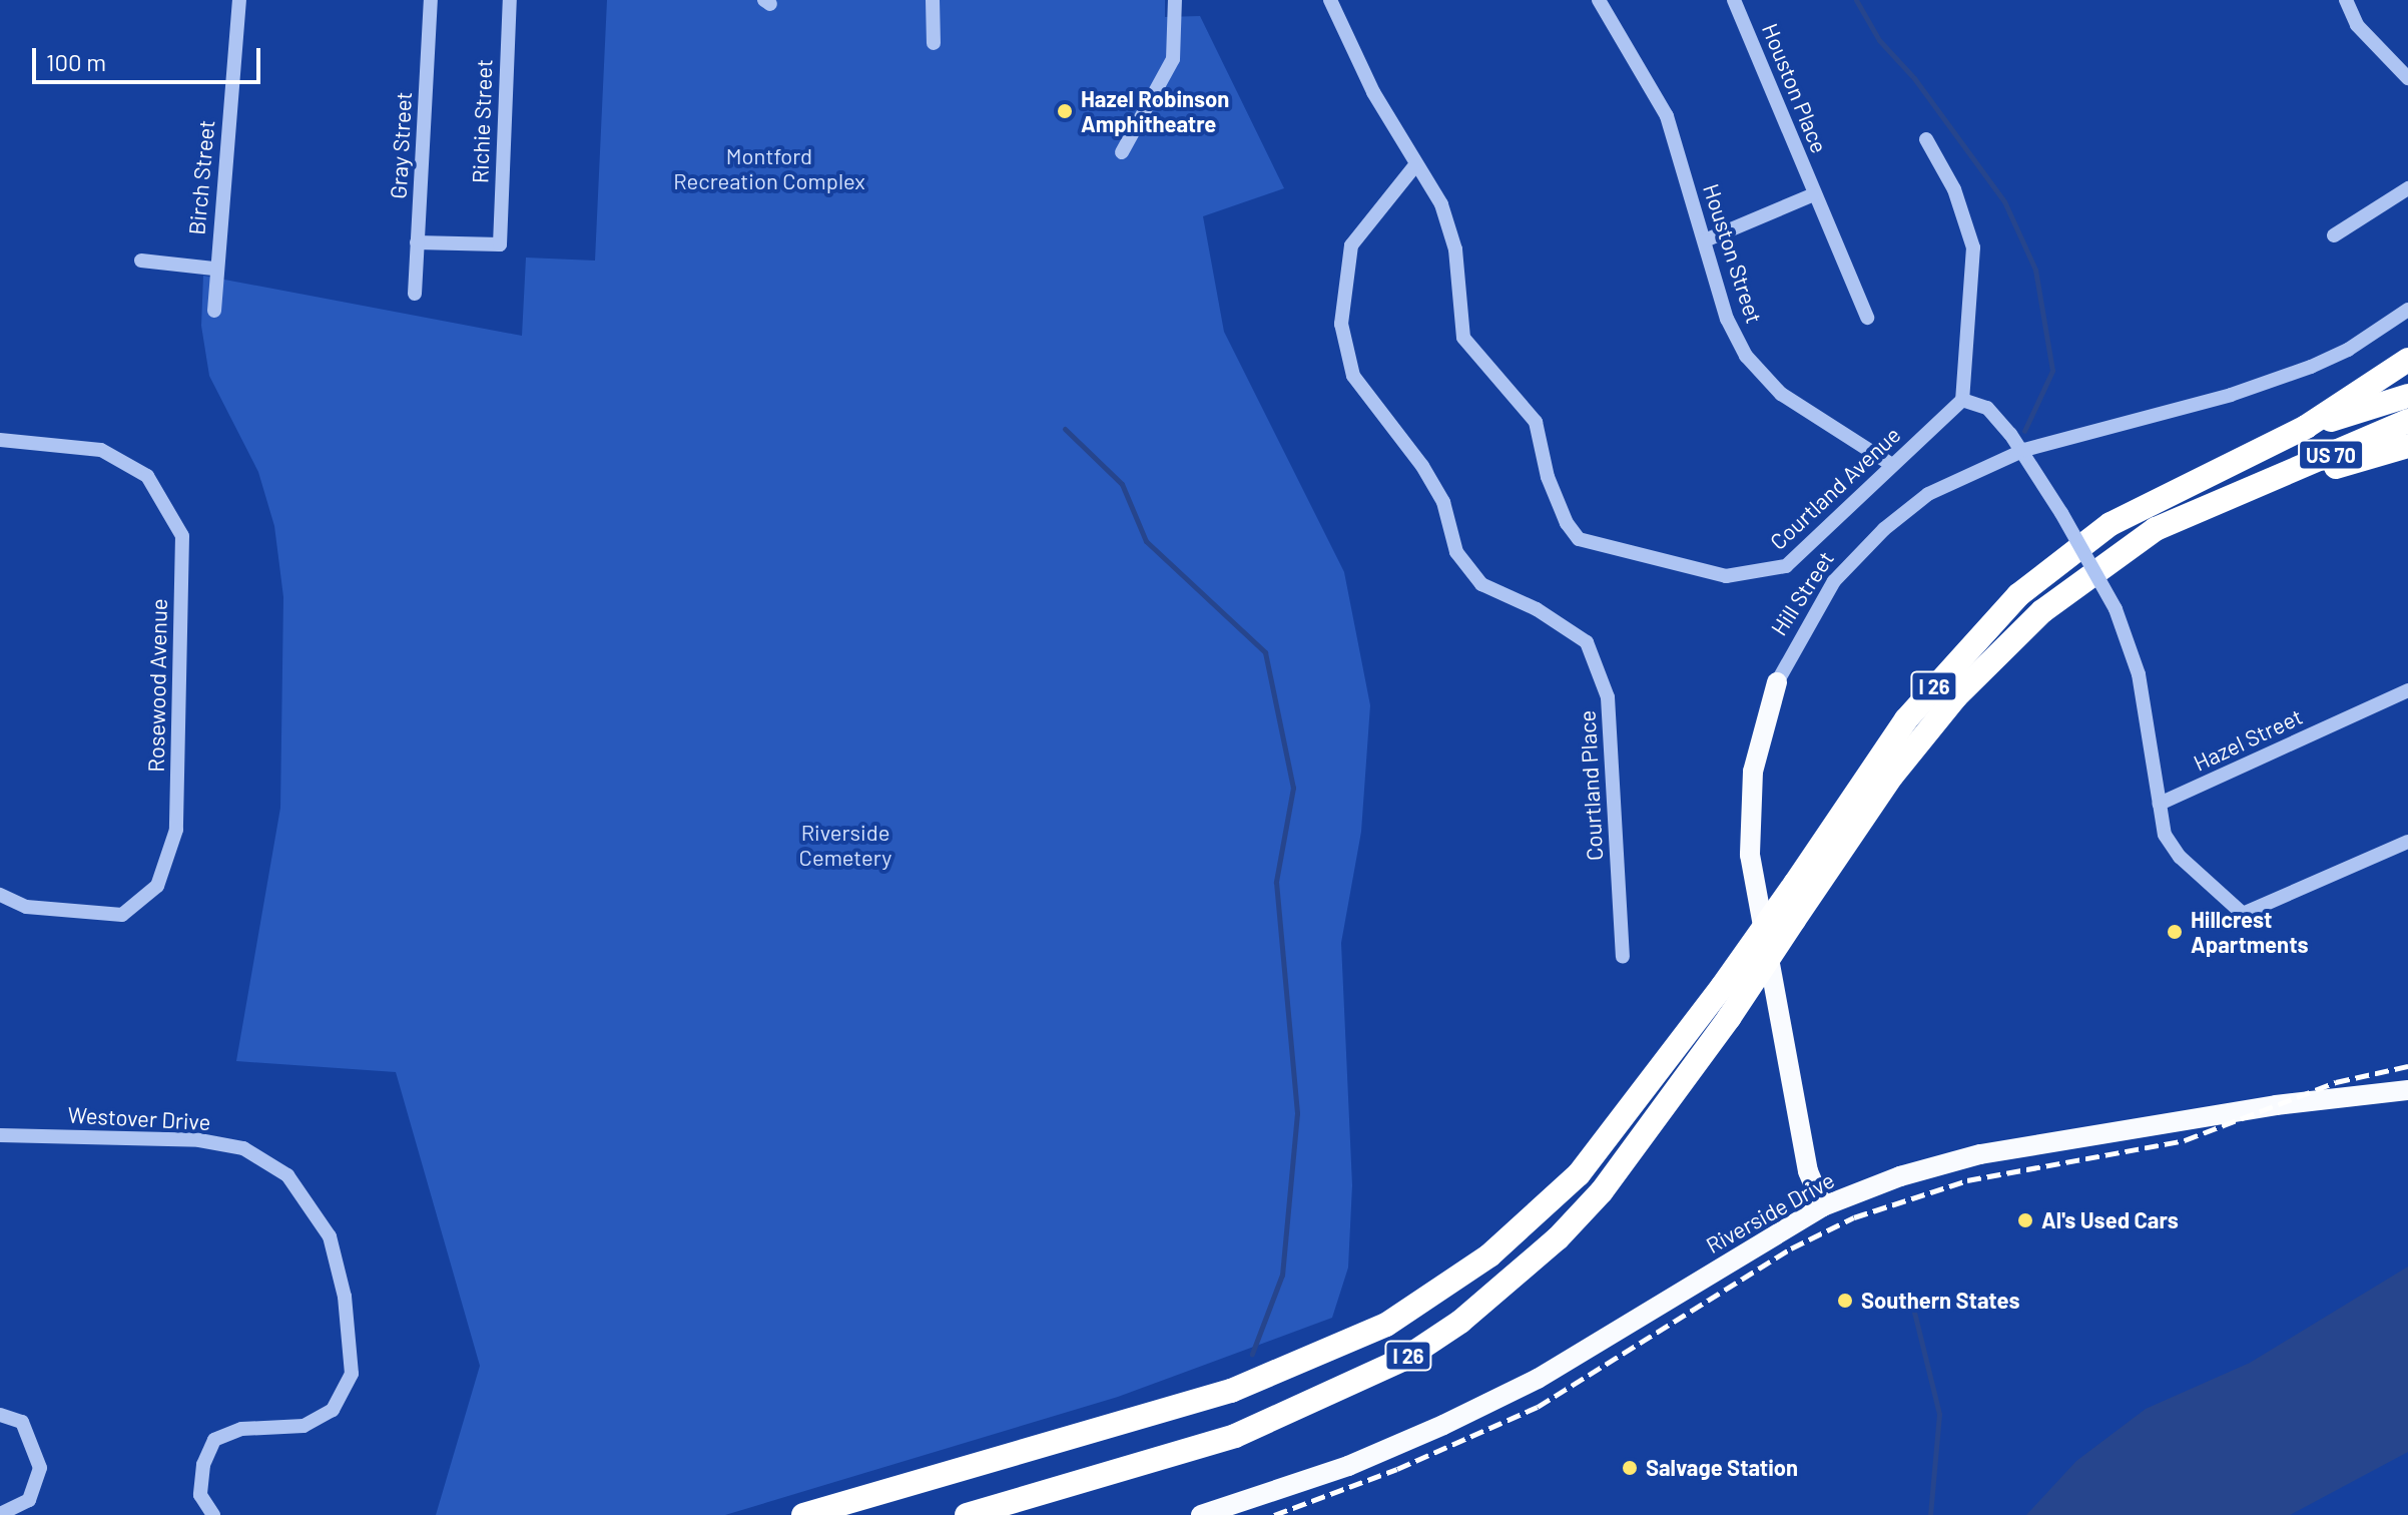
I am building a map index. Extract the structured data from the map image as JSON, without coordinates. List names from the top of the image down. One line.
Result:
{"streets":{"highway":["US 70","I 26"],"main road":["Hill Street","Riverside Drive"],"street":["Houston Place","Richie Street","Gray Street","Birch Street","Houston Street","Courtland Avenue","Rosewood Avenue","Hazel Street","Courtland Place","Westover Drive"]},"crossings":[["Richie Street","Gray Street"],["Houston Street","Courtland Avenue"],["US 70","I 26"],["Courtland Avenue","Courtland Place"],["Hill Street","Riverside Drive"]],"parks":["Montford Recreation Complex","Riverside Cemetery"],"places":["Hazel Robinson Amphitheatre","Hillcrest Apartments","Al's Used Cars","Southern States","Salvage Station"],"scale_bar":"100 m"}
